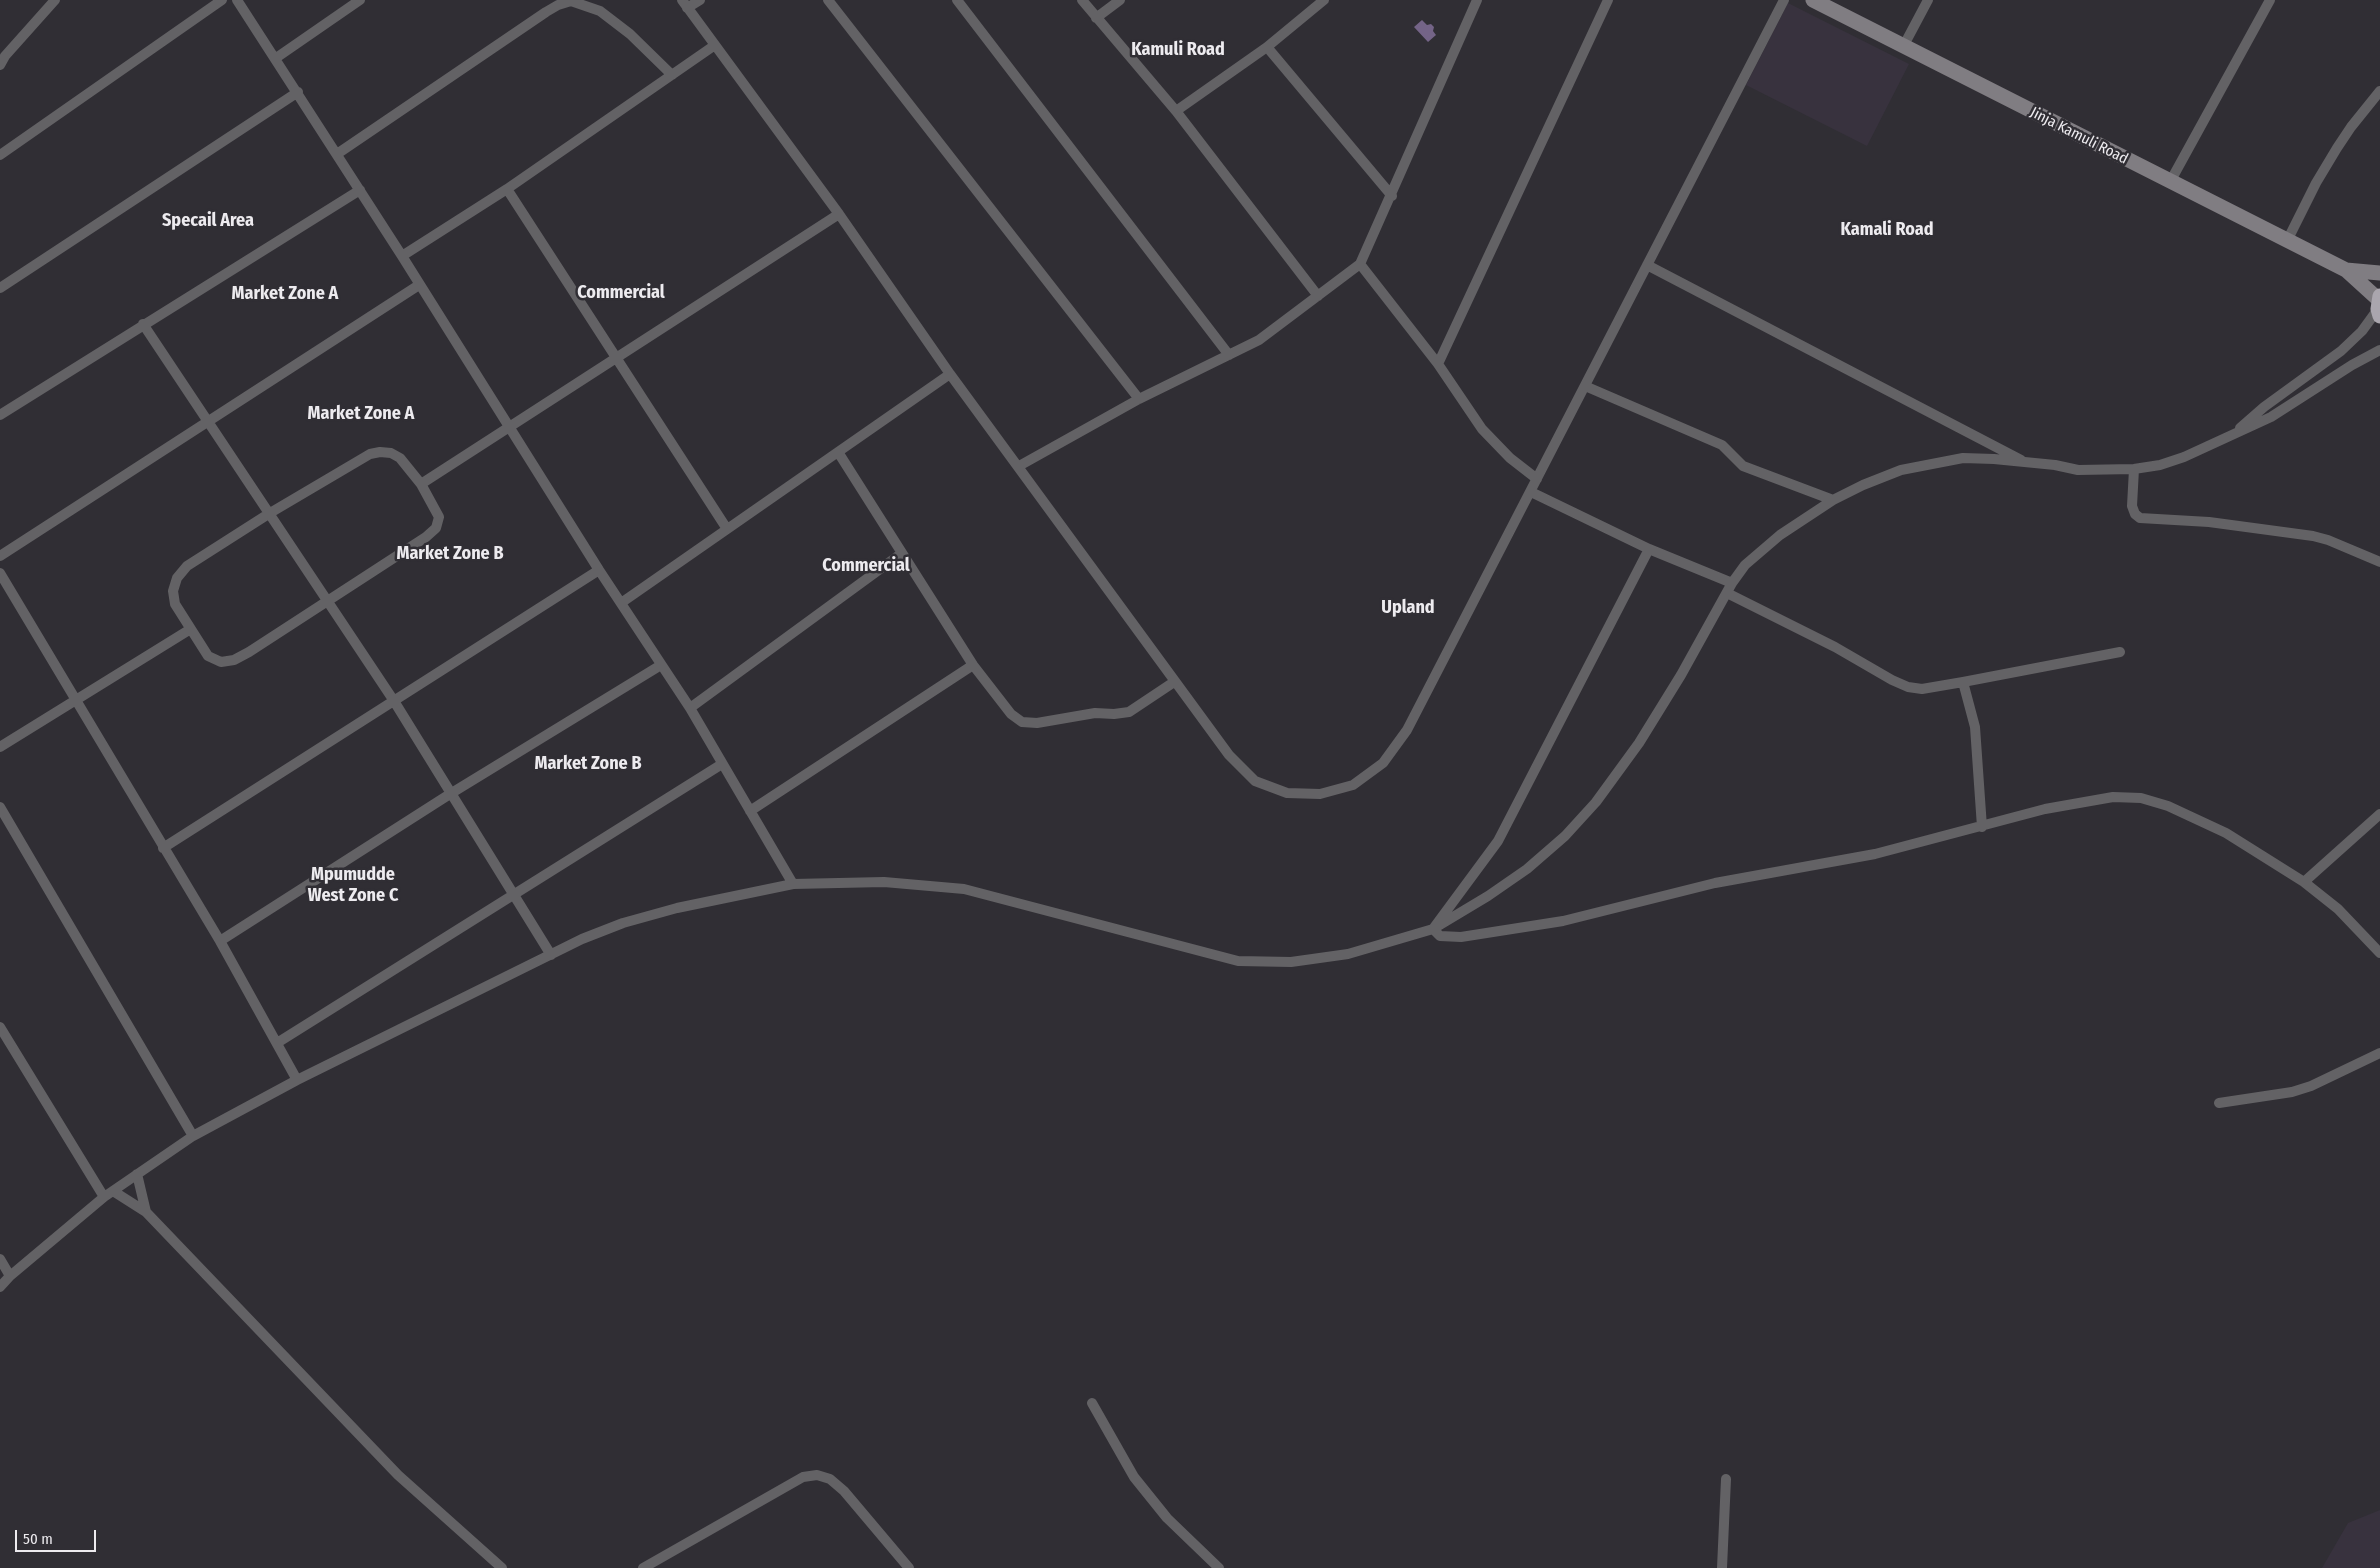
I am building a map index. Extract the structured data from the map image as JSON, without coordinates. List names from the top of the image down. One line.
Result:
{"streets":{"main road":["Jinja Kamuli Road"]},"districts":["Kamuli Road","Specail Area","Kamali Road","Commercial","Market Zone A","Market Zone A","Market Zone B","Commercial","Upland","Market Zone B","Mpumudde West Zone C"],"scale_bar":"50 m"}
